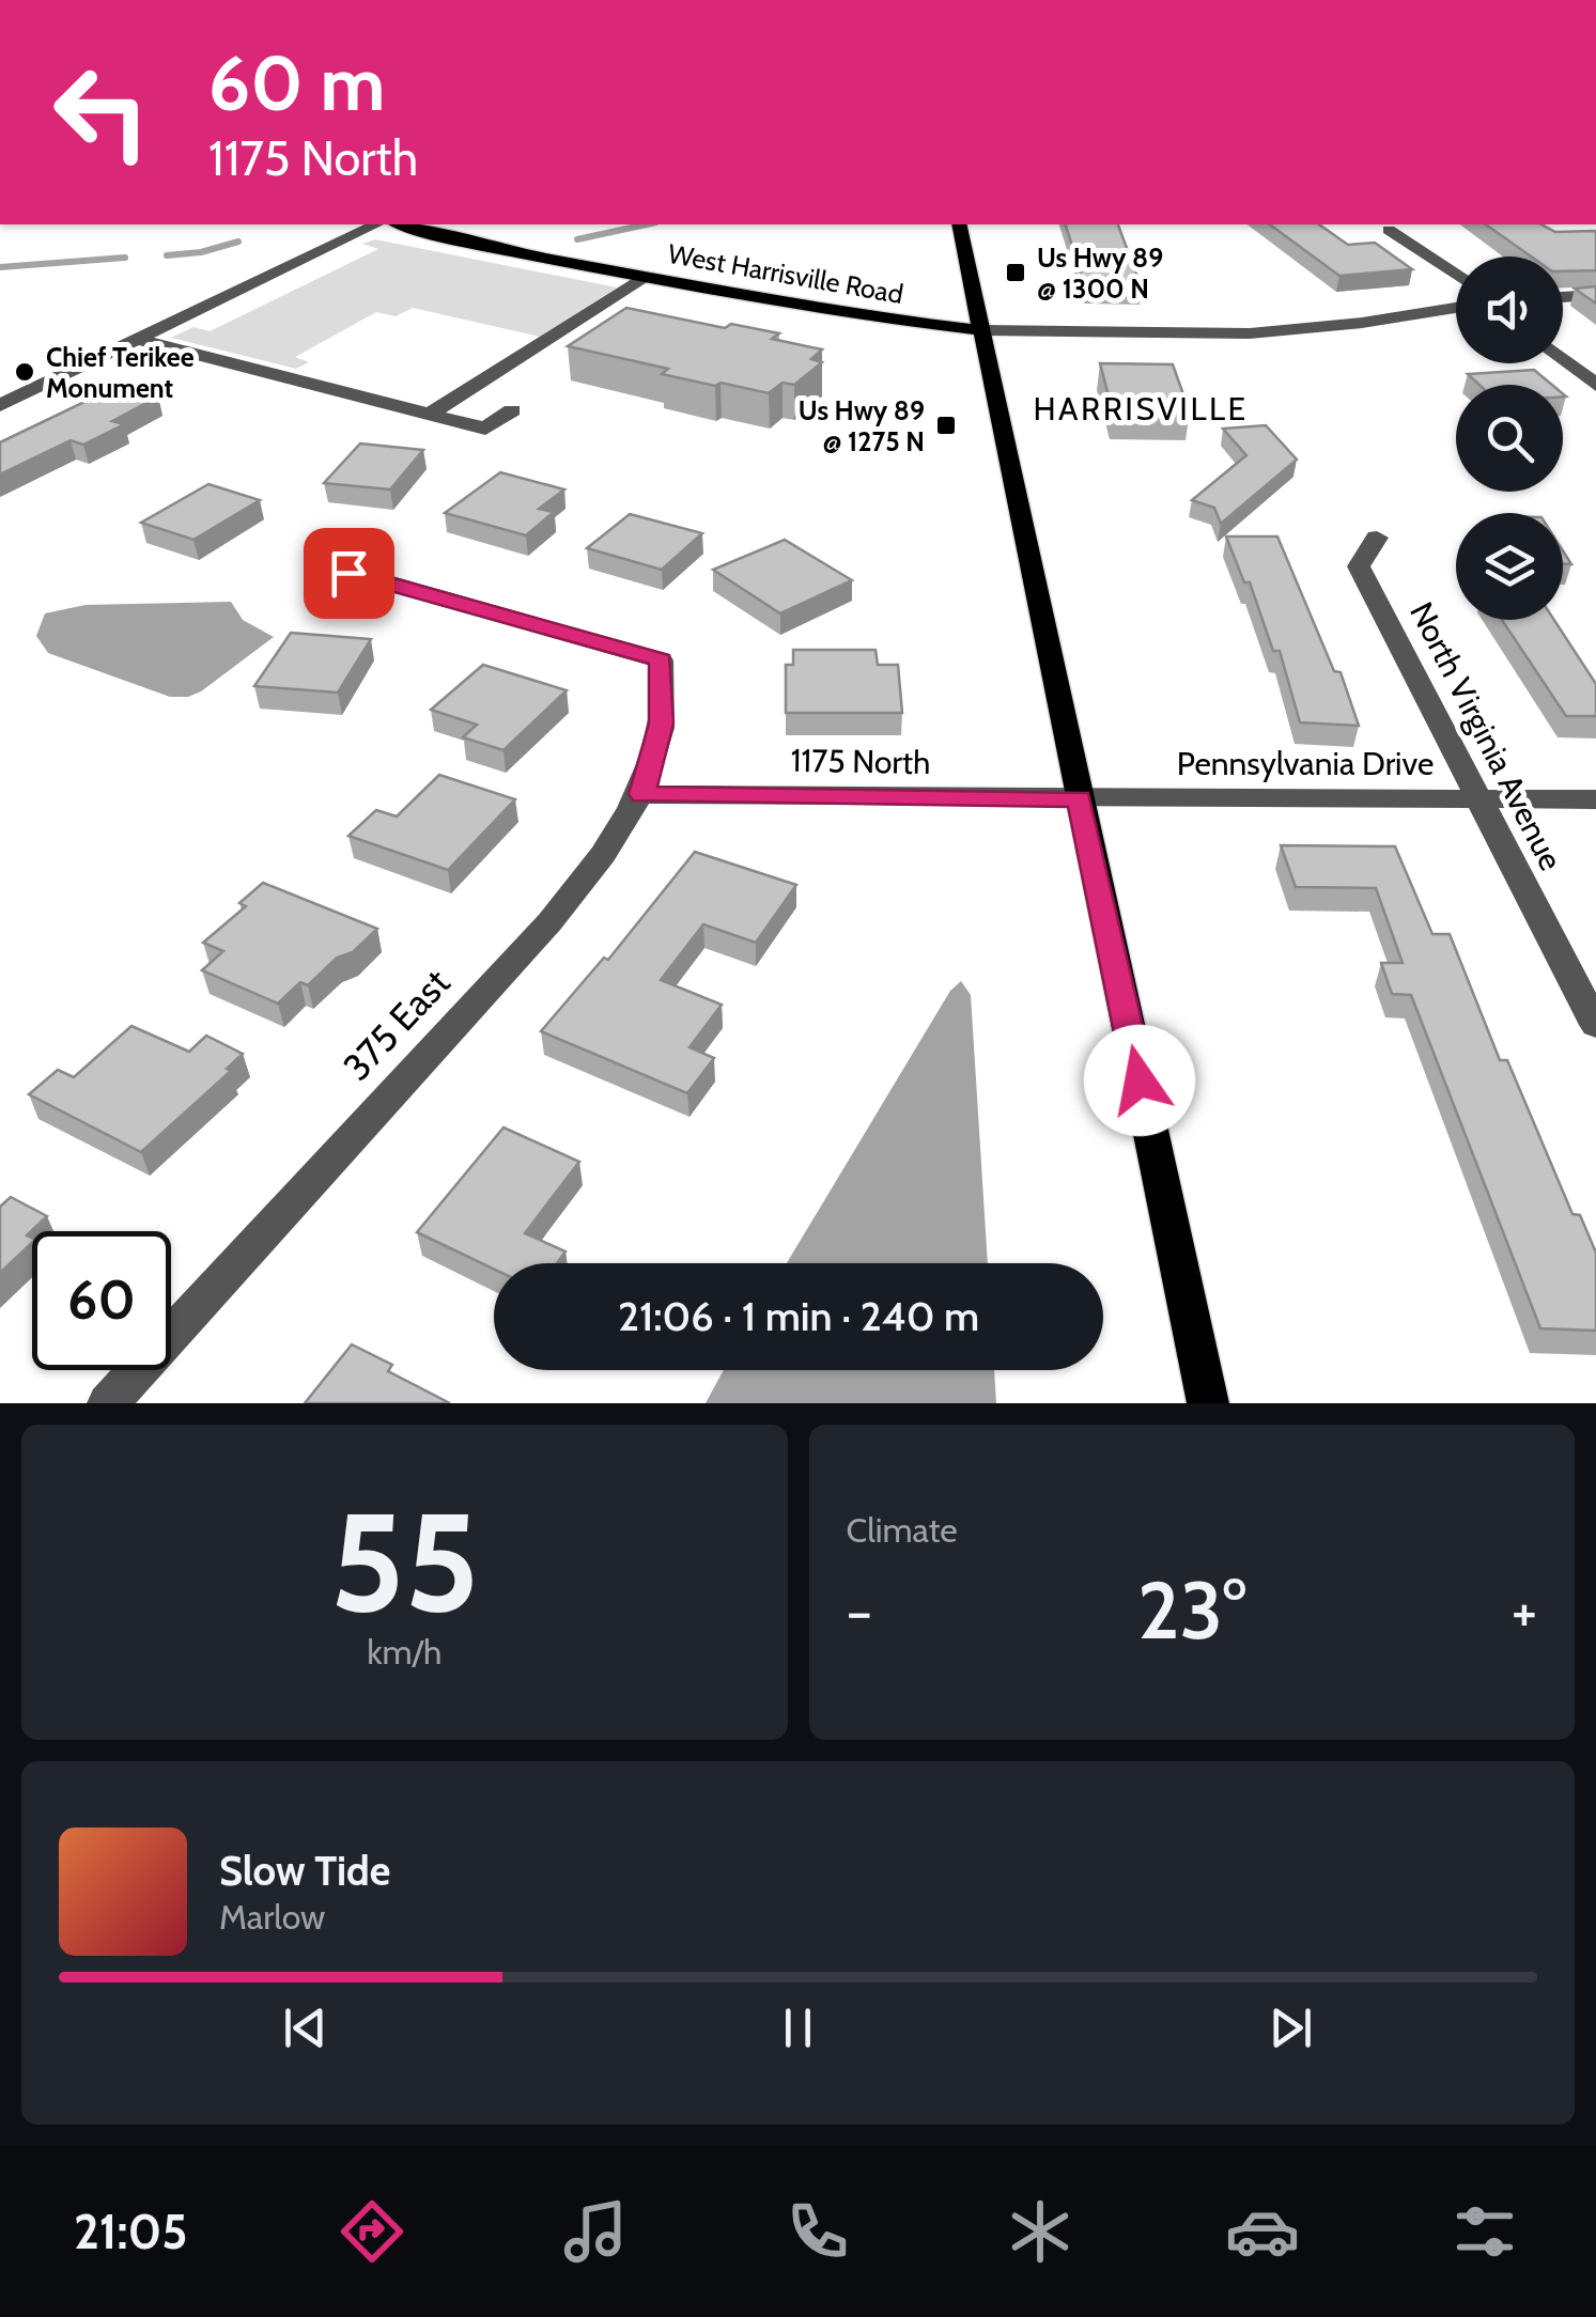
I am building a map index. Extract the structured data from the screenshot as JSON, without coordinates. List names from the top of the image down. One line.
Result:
{"streets":{"main road":["West Harrisville Road"],"street":["North Virginia Avenue","1175 North","Pennsylvania Drive","375 East"]},"crossings":[["North Virginia Avenue","Pennsylvania Drive"],["1175 North","Pennsylvania Drive"],["1175 North","375 East"]],"districts":["HARRISVILLE"],"places":{"transit":["Us Hwy 89 @ 1300 N","Us Hwy 89 @ 1275 N"],"other":["Chief Terikee Monument"]},"page":{"turn":["60 m","1175 North"],"limit":"60","trip":"21:06 · 1 min · 240 m","tile":[["55","km/h"],"Climate"],"heat":["−","23°","+"],"song":["Slow Tide","Marlow"],"tabs":"21:05"}}
